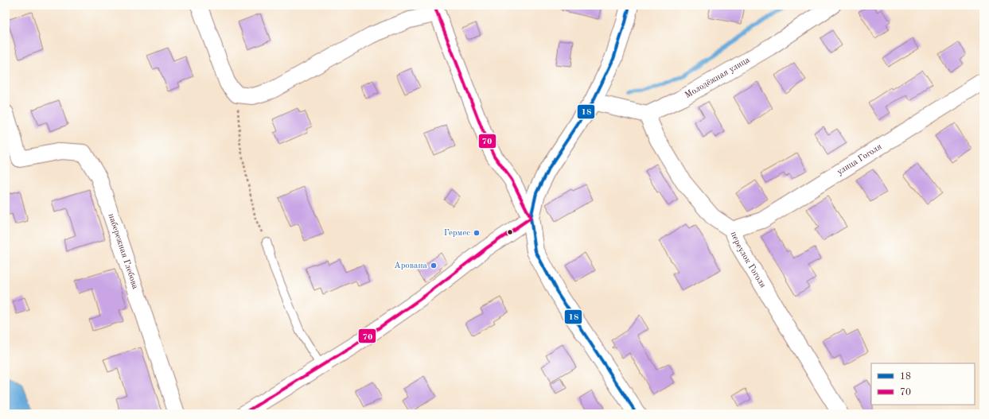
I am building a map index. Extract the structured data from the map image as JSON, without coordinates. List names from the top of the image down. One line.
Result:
{"streets":{"street":["Молодёжная улица","улица Гоголя","набережная Глебова","переулок Гоголя"]},"crossings":[["Молодёжная улица","переулок Гоголя"],["улица Гоголя","переулок Гоголя"]],"places":["Гермес","Арована"],"lines":["transit line 18","transit line 70"],"legend":["18","70"]}
